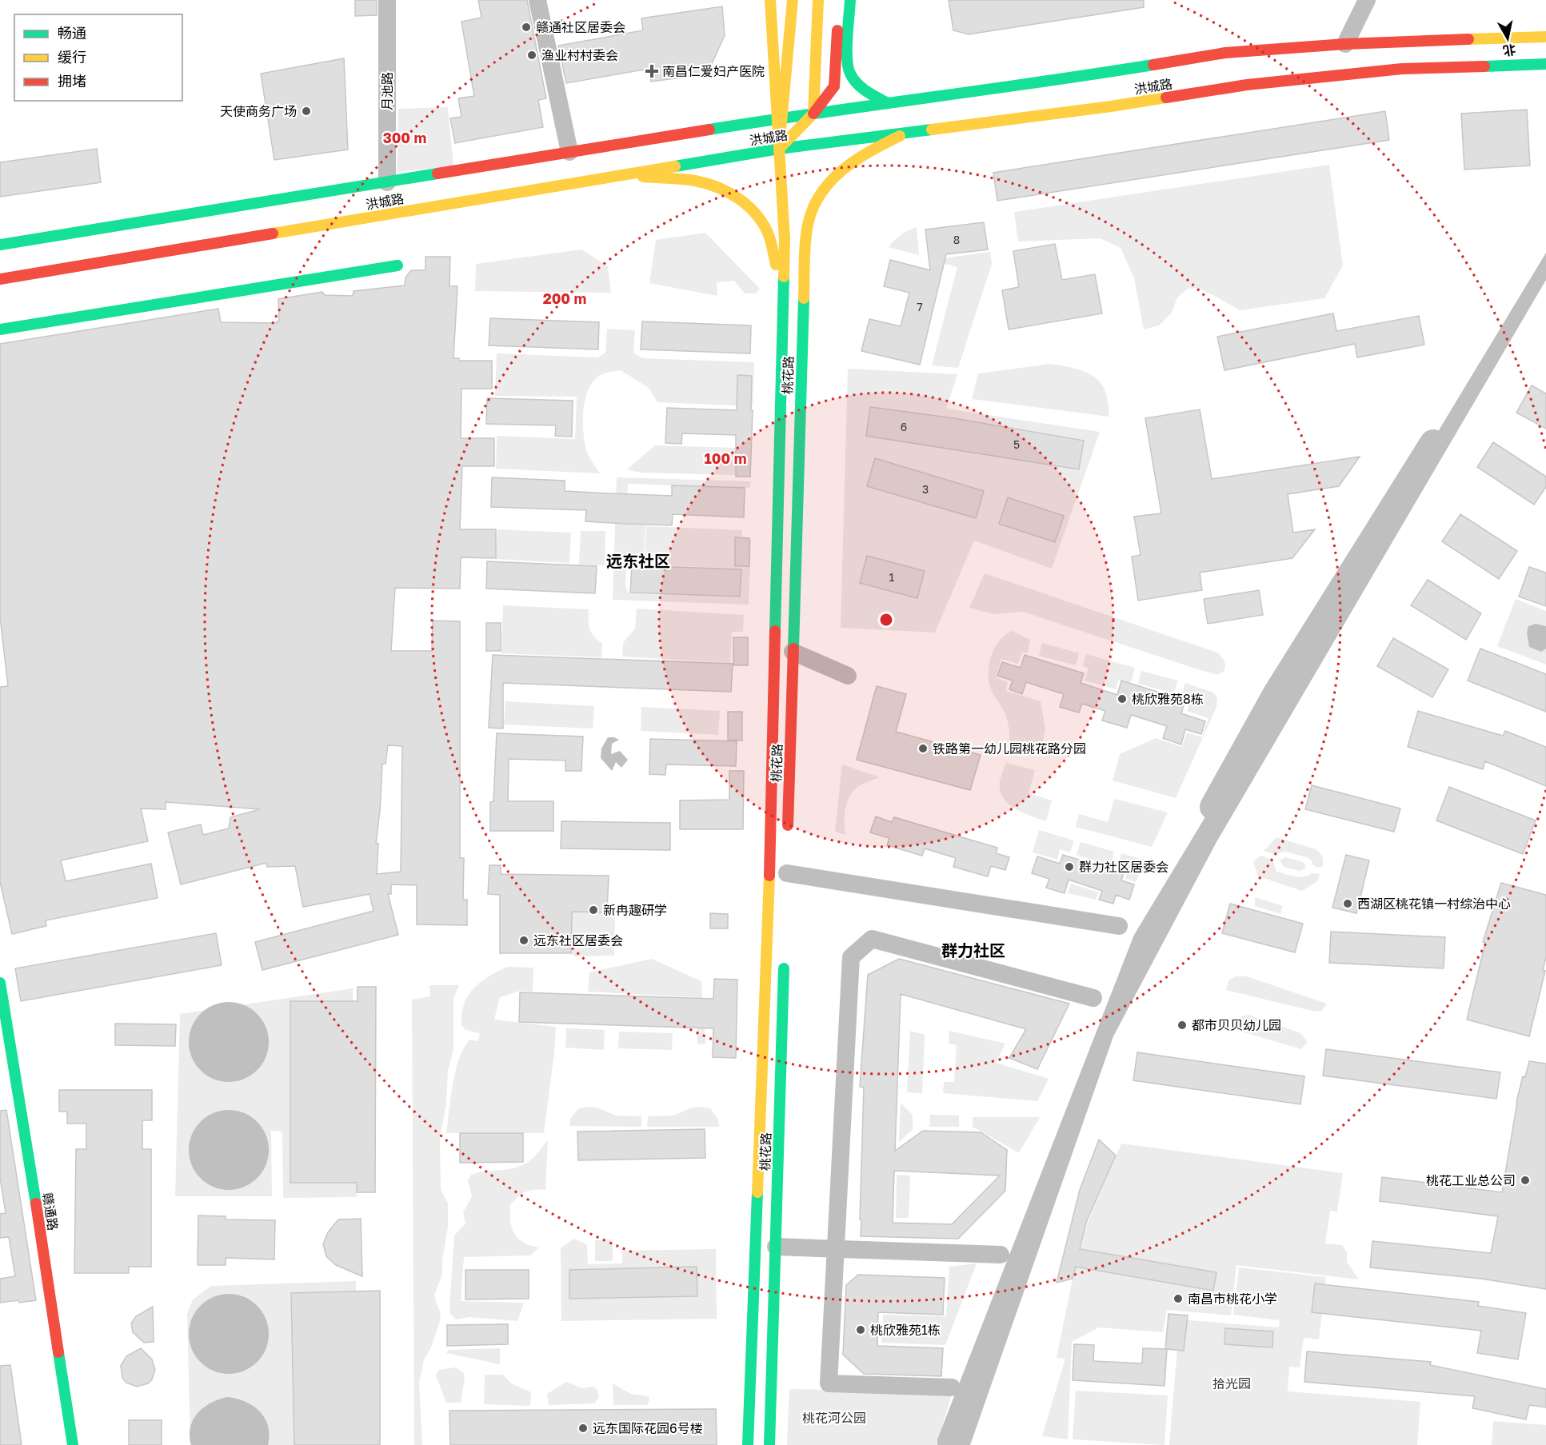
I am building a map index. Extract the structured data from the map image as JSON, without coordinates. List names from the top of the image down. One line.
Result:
{"streets":{"main road":["洪城路","桃花路","赣通路"],"street":["月池路"]},"crossings":[["洪城路","月池路"],["洪城路","桃花路"]],"districts":["远东社区","群力社区"],"parks":["拾光园","桃花河公园"],"places":{"other":["赣通社区居委会","渔业村村委会","天使商务广场","桃欣雅苑8栋","铁路第一幼儿园桃花路分园","群力社区居委会","西湖区桃花镇一村综治中心","新冉趣研学","远东社区居委会","都市贝贝幼儿园","桃花工业总公司","南昌市桃花小学","桃欣雅苑1栋","远东国际花园6号楼"],"health":["南昌仁爱妇产医院"]},"house_numbers":["8","7","6","5","3","1"],"legend":["畅通","缓行","拥堵"],"north":"bottom","rings":["300 m","200 m","100 m"]}
